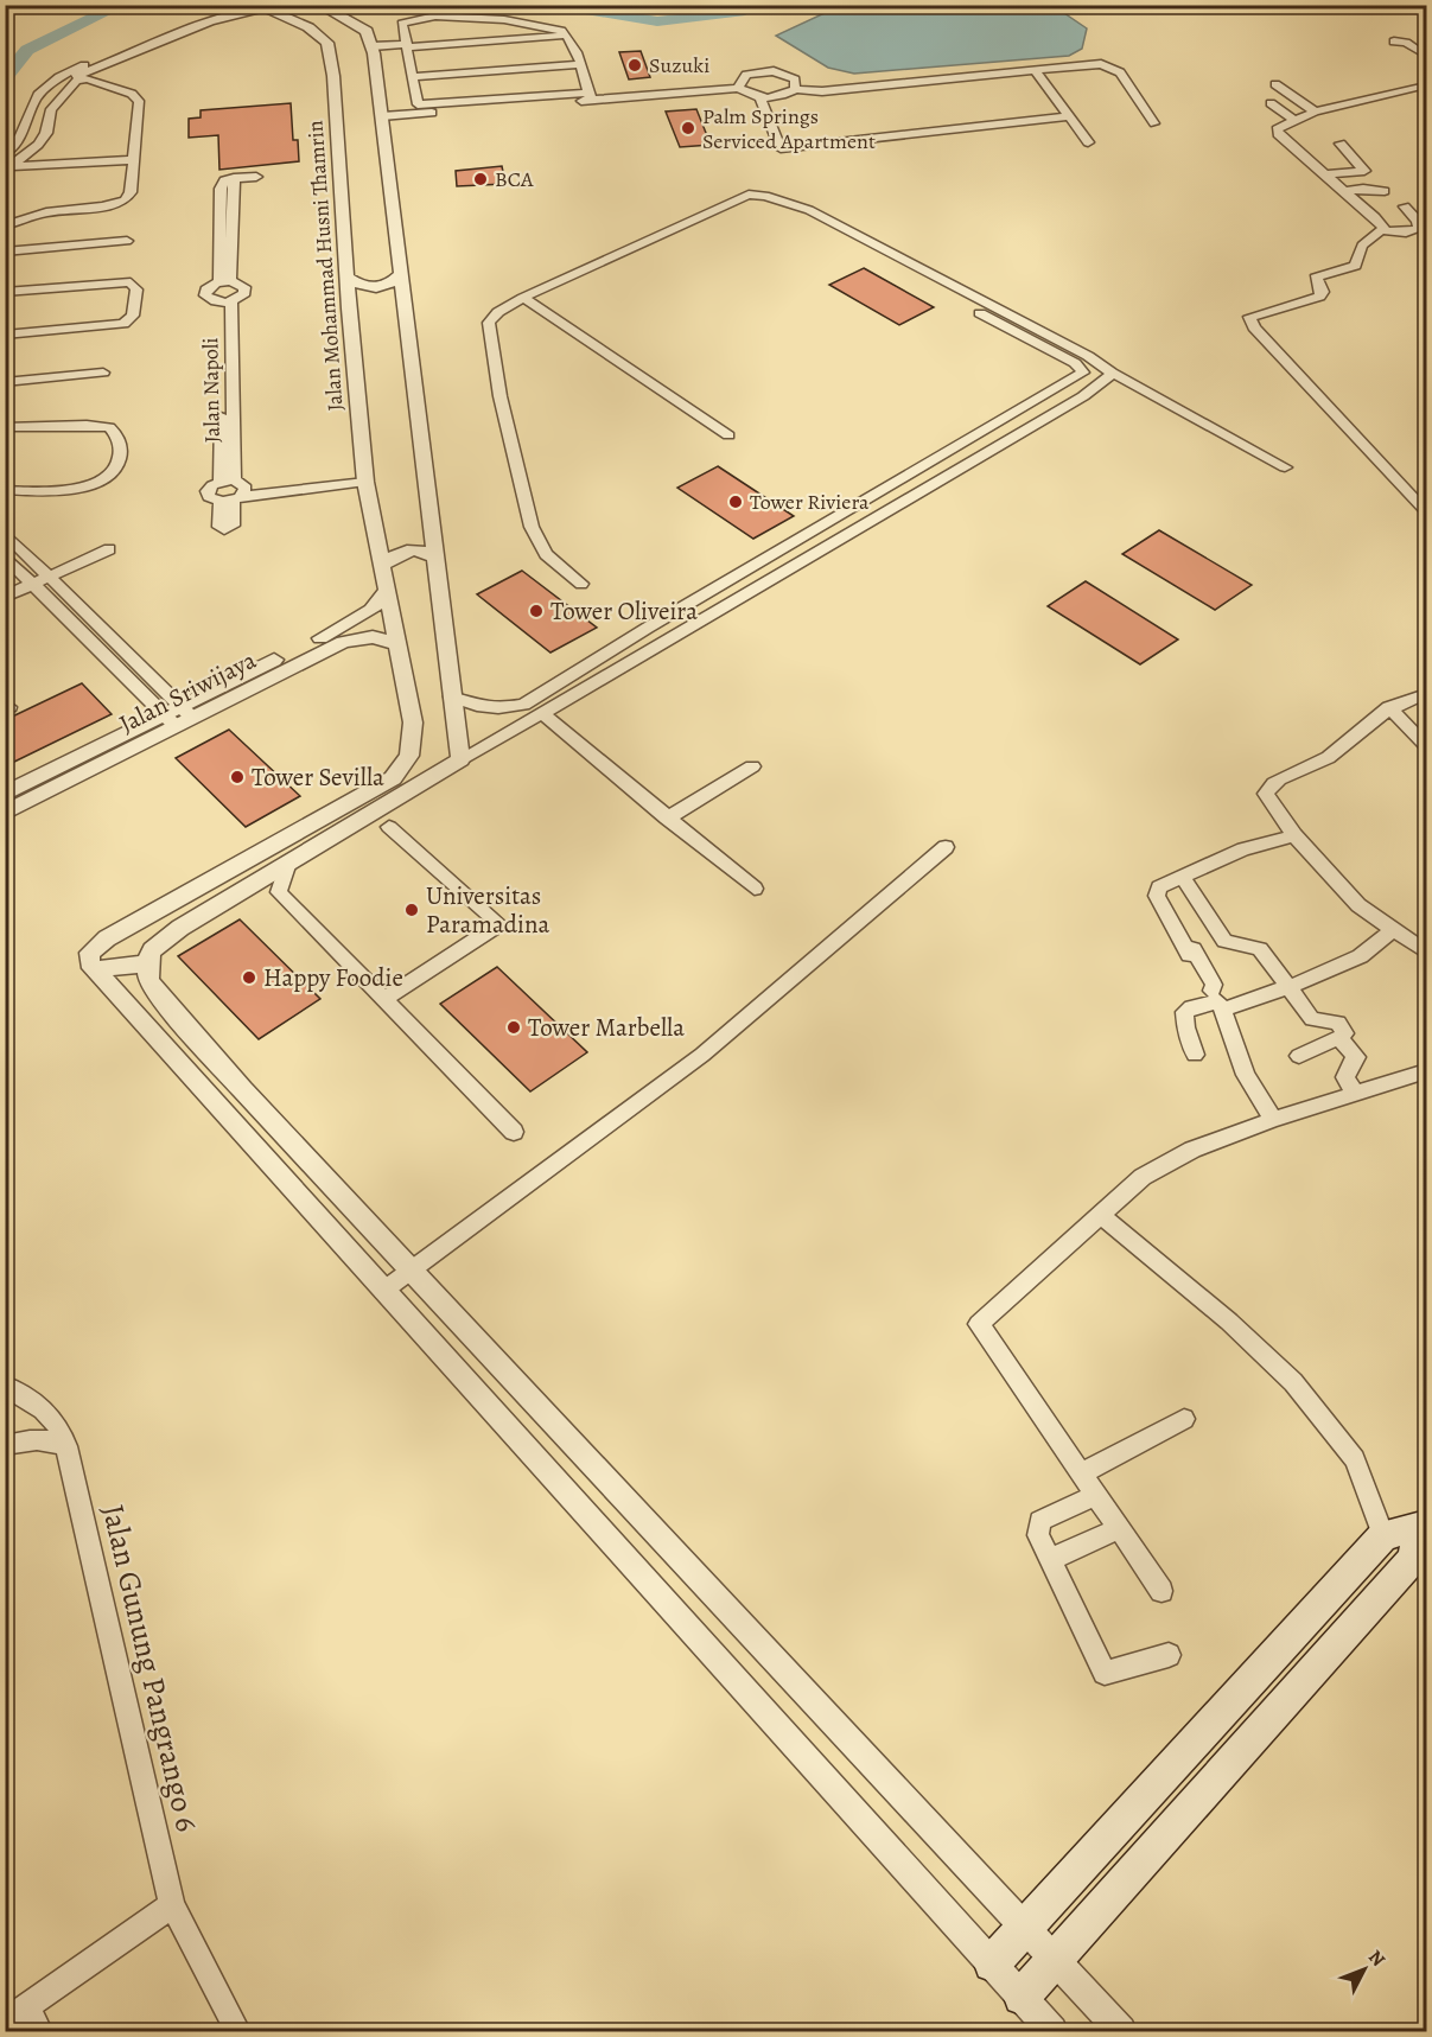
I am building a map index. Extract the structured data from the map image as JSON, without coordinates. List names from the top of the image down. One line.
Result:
{"streets":{"street":["Jalan Mohammad Husni Thamrin","Jalan Napoli","Jalan Sriwijaya","Jalan Gunung Pangrango 6"]},"crossings":[["Jalan Mohammad Husni Thamrin","Jalan Napoli"],["Jalan Mohammad Husni Thamrin","Jalan Sriwijaya"]],"places":["Suzuki","Palm Springs Serviced Apartment","BCA","Tower Riviera","Tower Oliveira","Tower Sevilla","Universitas Paramadina","Happy Foodie","Tower Marbella"],"north":"top right"}
